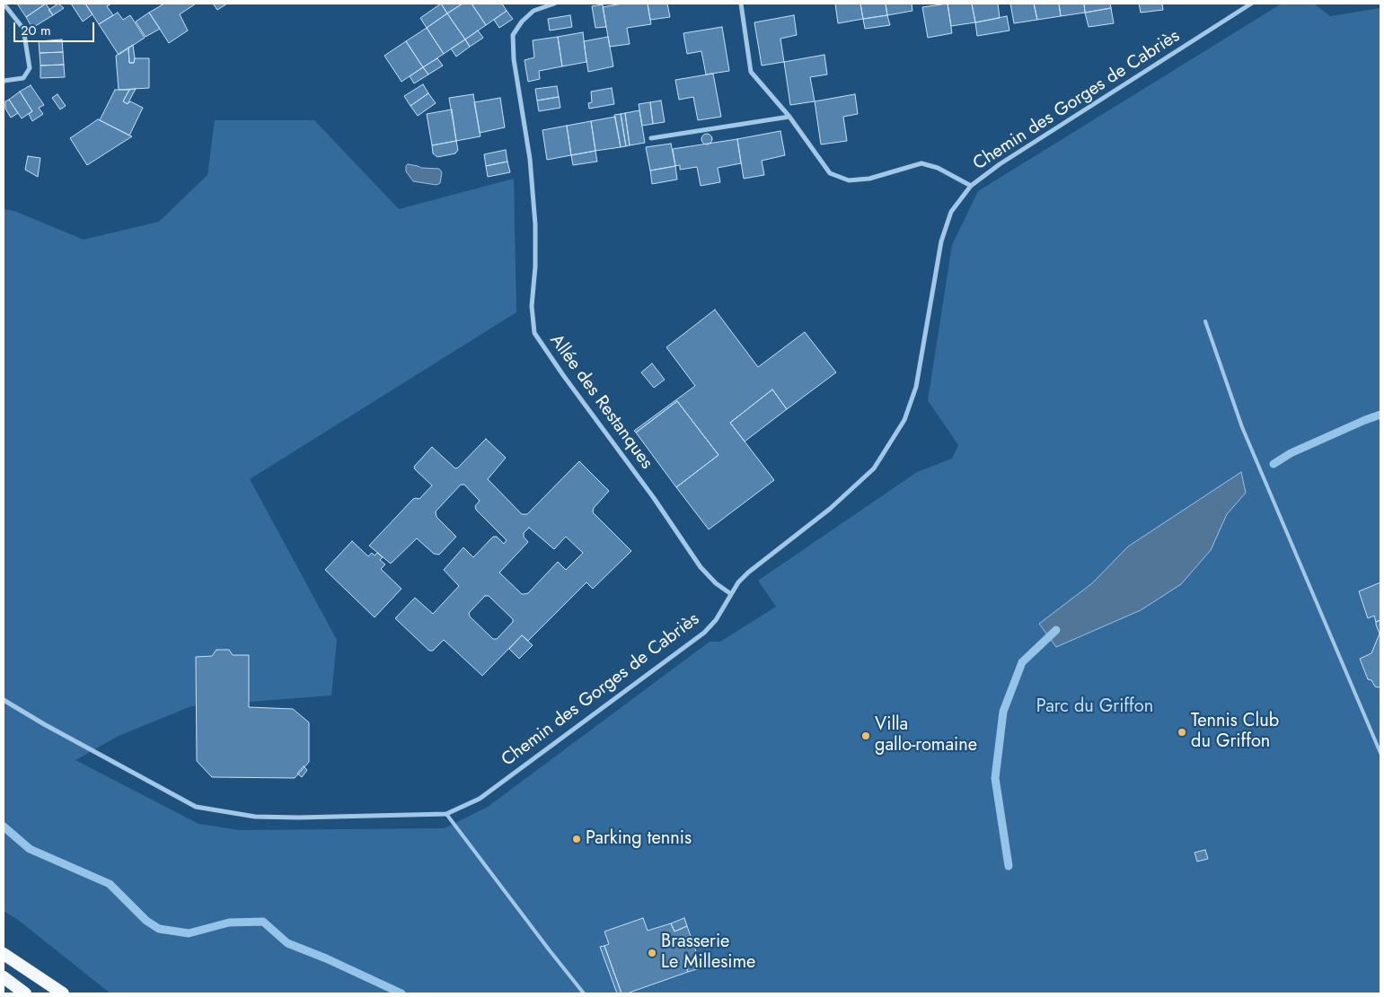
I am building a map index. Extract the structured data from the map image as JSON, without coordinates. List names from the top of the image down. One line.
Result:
{"streets":{"street":["Chemin des Gorges de Cabriès","Allée des Restanques"]},"crossings":[["Chemin des Gorges de Cabriès","Allée des Restanques"]],"parks":["Parc du Griffon"],"places":["Tennis Club du Griffon","Villa gallo-romaine","Parking tennis","Brasserie Le Millesime"],"scale_bar":"20 m"}
